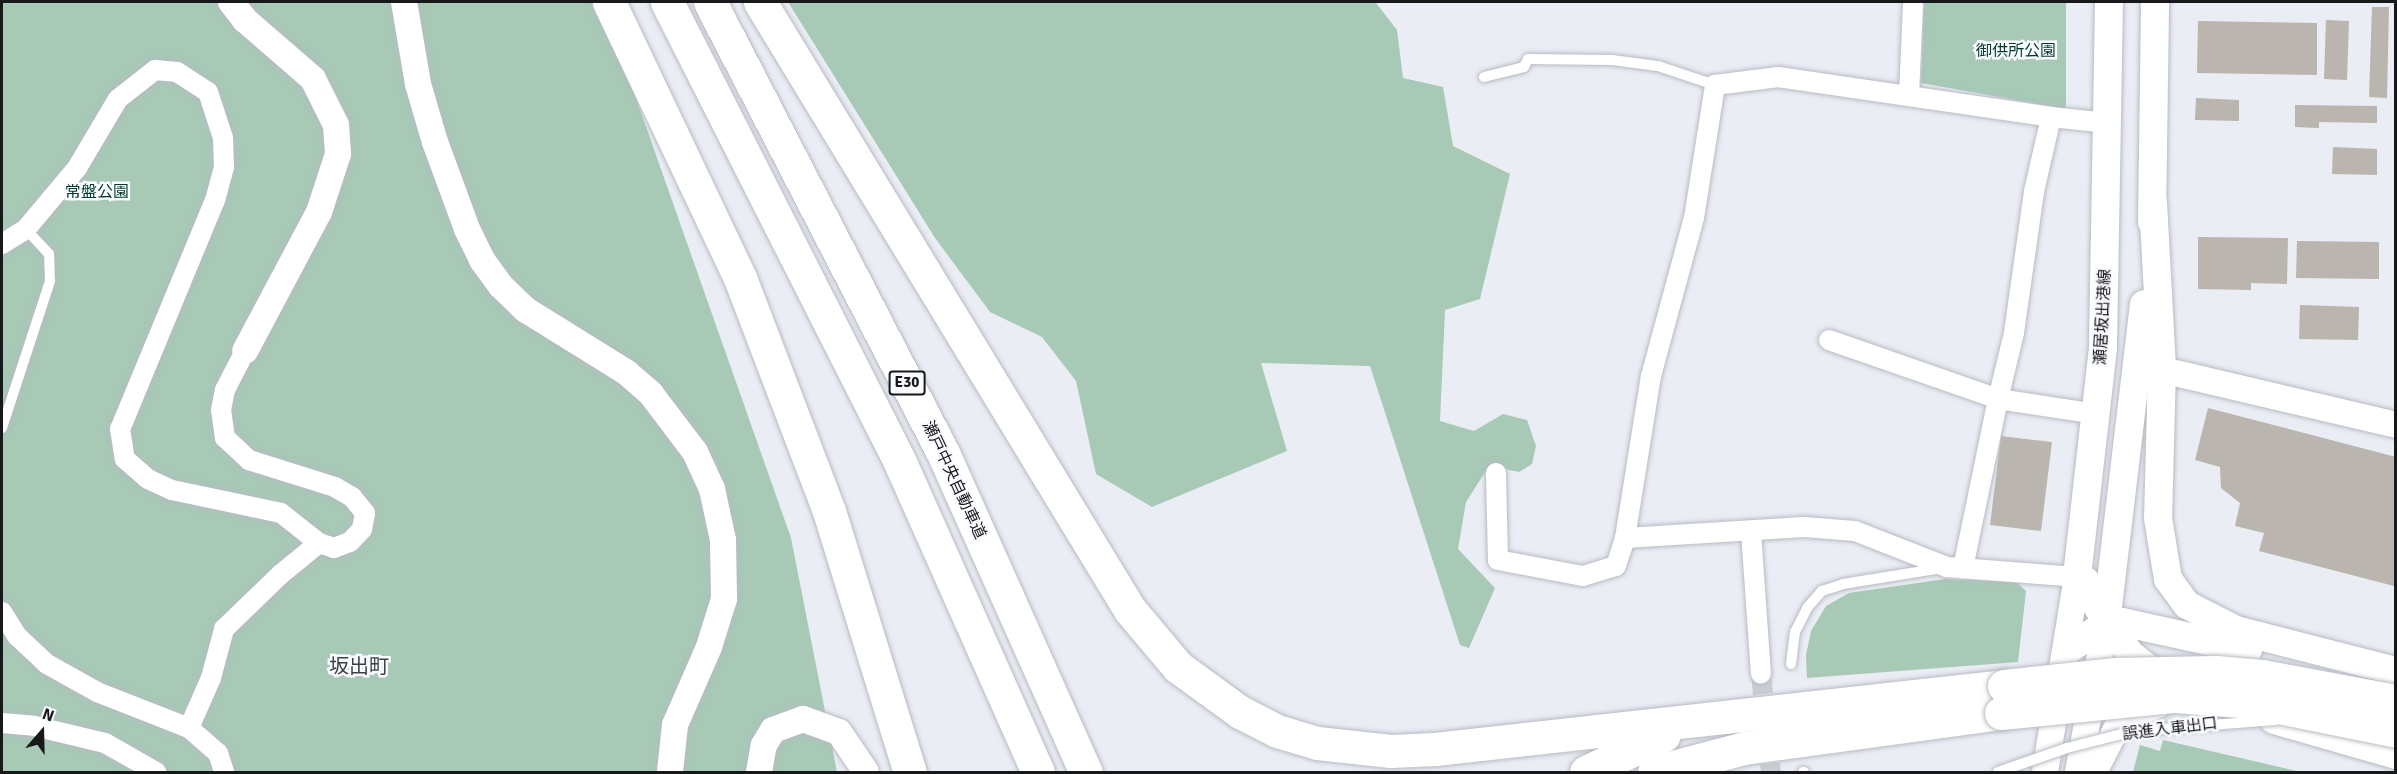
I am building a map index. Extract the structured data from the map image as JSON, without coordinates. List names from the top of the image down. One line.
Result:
{"streets":{"highway":["E30","瀬戸中央自動車道"],"main road":["瀬居坂出港線"],"lane":["誤進入車出口"]},"districts":["坂出町"],"parks":["御供所公園","常盤公園"],"north":"top"}
